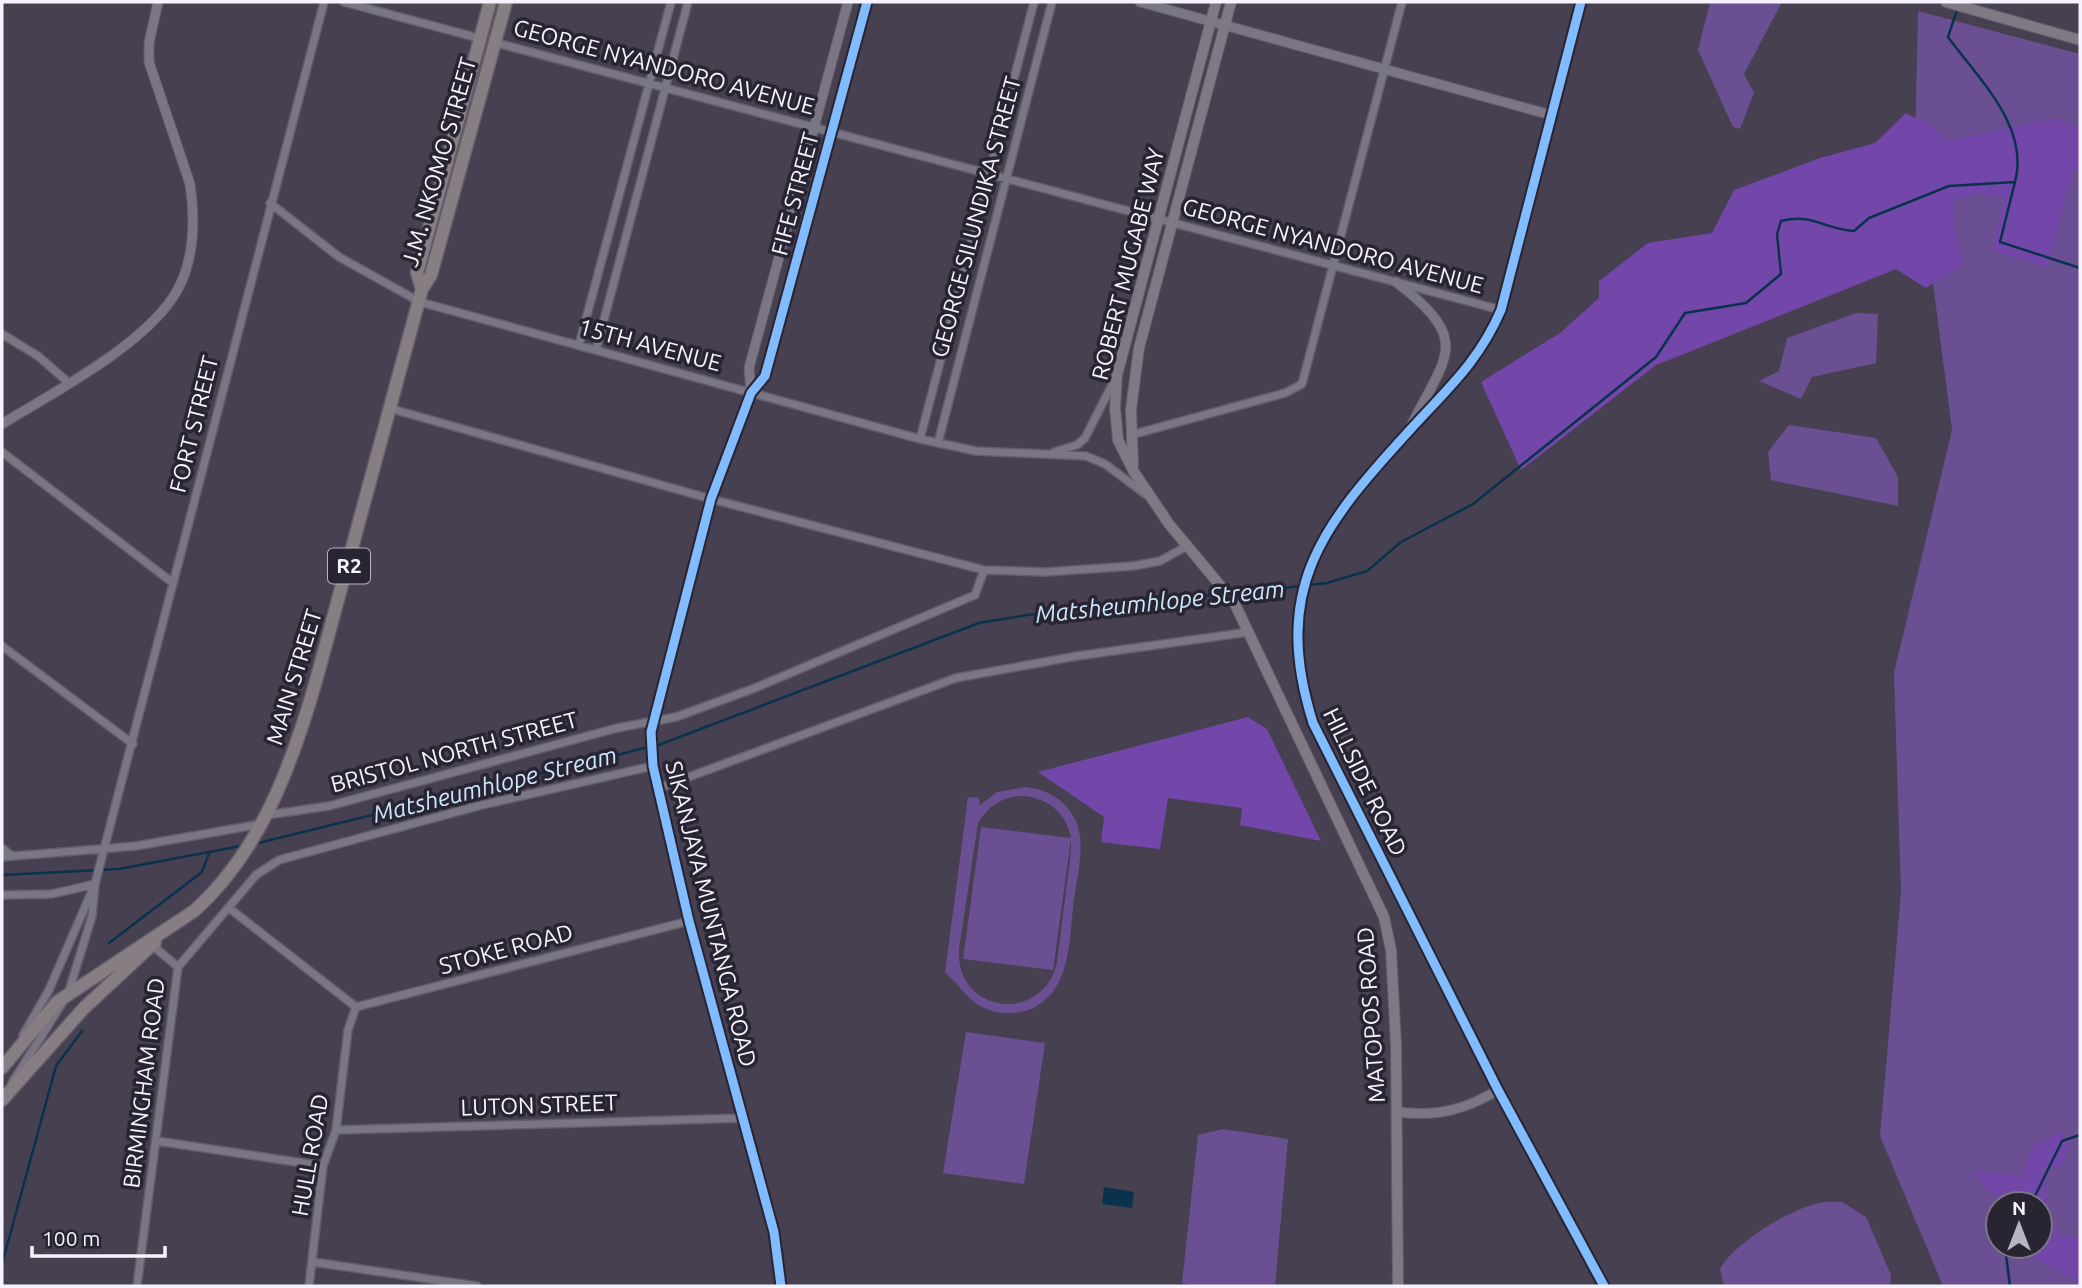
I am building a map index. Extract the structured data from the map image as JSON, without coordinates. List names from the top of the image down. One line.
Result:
{"streets":{"highway":["J.M. NKOMO STREET","R2","MAIN STREET"],"main road":["ROBERT MUGABE WAY","MATOPOS ROAD"],"street":["GEORGE NYANDORO AVENUE","FIFE STREET","GEORGE SILUNDIKA STREET","15TH AVENUE","FORT STREET","BRISTOL NORTH STREET","HILLSIDE ROAD","SIKANJAYA MUNTANGA ROAD","STOKE ROAD","BIRMINGHAM ROAD","LUTON STREET","HULL ROAD"]},"crossings":[["GEORGE NYANDORO AVENUE","J.M. NKOMO STREET"],["GEORGE NYANDORO AVENUE","FIFE STREET"],["GEORGE NYANDORO AVENUE","GEORGE SILUNDIKA STREET"],["GEORGE NYANDORO AVENUE","ROBERT MUGABE WAY"],["GEORGE NYANDORO AVENUE","HILLSIDE ROAD"],["J.M. NKOMO STREET","15TH AVENUE"],["J.M. NKOMO STREET","MAIN STREET"],["FIFE STREET","15TH AVENUE"],["FIFE STREET","SIKANJAYA MUNTANGA ROAD"],["GEORGE SILUNDIKA STREET","15TH AVENUE"],["ROBERT MUGABE WAY","15TH AVENUE"],["ROBERT MUGABE WAY","MATOPOS ROAD"],["15TH AVENUE","FORT STREET"],["15TH AVENUE","MAIN STREET"],["15TH AVENUE","SIKANJAYA MUNTANGA ROAD"],["15TH AVENUE","MATOPOS ROAD"],["FORT STREET","BRISTOL NORTH STREET"],["R2","MAIN STREET"],["MAIN STREET","BRISTOL NORTH STREET"],["BRISTOL NORTH STREET","SIKANJAYA MUNTANGA ROAD"],["SIKANJAYA MUNTANGA ROAD","STOKE ROAD"],["SIKANJAYA MUNTANGA ROAD","LUTON STREET"],["STOKE ROAD","HULL ROAD"],["LUTON STREET","HULL ROAD"]],"water":["Matsheumhlope Stream"],"scale_bar":"100 m","north":"top"}
